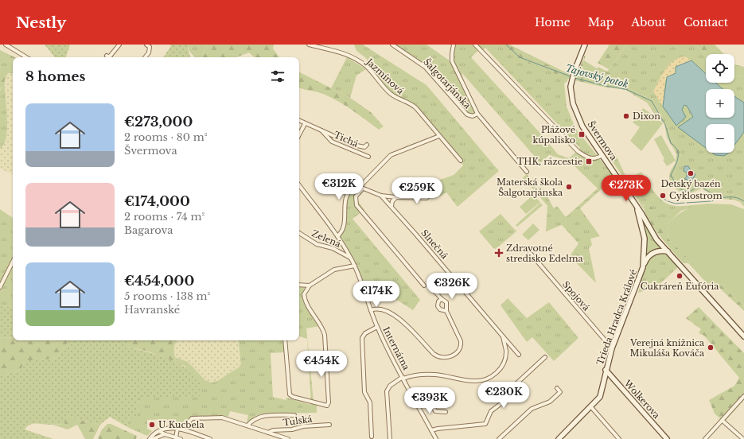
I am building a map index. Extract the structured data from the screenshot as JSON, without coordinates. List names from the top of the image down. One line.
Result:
{"streets":{"street":["Jazmínová","Šalgotarjánska","Tichá","Švermova","Zelená","Slnečná","Spojová","Trieda Hradca Králové","Internátna","Wolkerova","Tulská"]},"crossings":[["Švermova","Trieda Hradca Králové"],["Zelená","Internátna"],["Slnečná","Internátna"],["Spojová","Trieda Hradca Králové"],["Trieda Hradca Králové","Wolkerova"]],"water":["Tajovský potok"],"places":{"other":["Dixon","Detský bazén","Materská škola Šalgotarjánska","Cyklostrom","Cukráreň Eufória","Verejná knižnica Mikuláša Kováča","U Kucbela"],"transit":["Plážové kúpalisko","THK, rázcestie"],"health":["Zdravotné stredisko Edelma"]},"page":{"header":"Nestly","nav":["Home","Map","About","Contact"],"map_buttons":["+","−"],"heading":"8 homes","list":[{"name":"€273,000","note":"2 rooms · 80 m² · Švermova"},{"name":"€174,000","note":"2 rooms · 74 m² · Bagarova"},{"name":"€454,000","note":"5 rooms · 138 m² · Havranské"}],"price":["€312K","€273K","€259K","€326K","€174K","€454K","€230K","€393K"]}}
